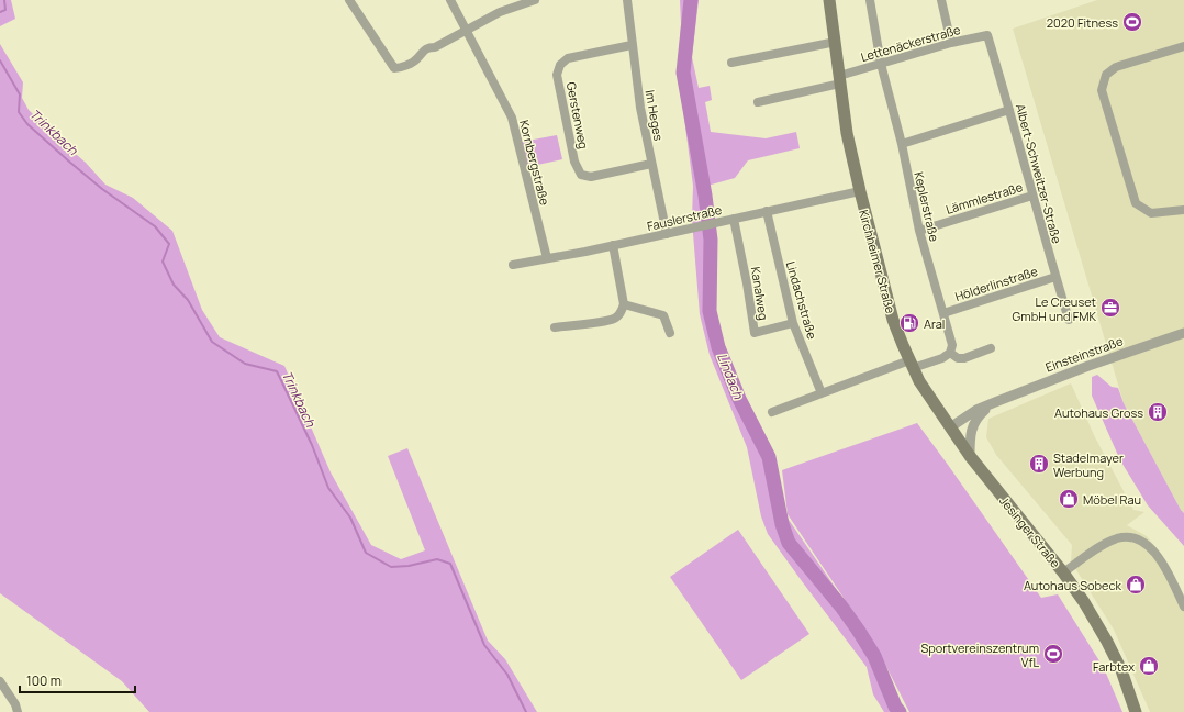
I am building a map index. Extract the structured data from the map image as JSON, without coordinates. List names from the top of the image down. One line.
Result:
{"streets":{"main road":["Kirchheimer Straße","Jesinger Straße"],"street":["Lettenäckerstraße","Gerstenweg","Im Heges","Kornbergstraße","Albert-Schweitzer-Straße","Lämmlestraße","Keplerstraße","Fauslerstraße","Hölderlinstraße","Kanalweg","Lindachstraße","Einsteinstraße"]},"crossings":[["Lettenäckerstraße","Albert-Schweitzer-Straße"],["Lettenäckerstraße","Keplerstraße"],["Lettenäckerstraße","Kirchheimer Straße"],["Gerstenweg","Im Heges"],["Im Heges","Fauslerstraße"],["Kornbergstraße","Fauslerstraße"],["Albert-Schweitzer-Straße","Lämmlestraße"],["Albert-Schweitzer-Straße","Hölderlinstraße"],["Lämmlestraße","Keplerstraße"],["Keplerstraße","Hölderlinstraße"],["Fauslerstraße","Kirchheimer Straße"],["Fauslerstraße","Kanalweg"],["Fauslerstraße","Lindachstraße"],["Kirchheimer Straße","Einsteinstraße"],["Kirchheimer Straße","Jesinger Straße"],["Kanalweg","Lindachstraße"],["Einsteinstraße","Jesinger Straße"]],"water":["Trinkbach","Lindach"],"places":{"sports":["2020 Fitness","Sportvereinszentrum VfL"],"office":["Le Creuset GmbH und FMK"],"fuel station":["Aral"],"building":["Autohaus Gross","Stadelmayer Werbung"],"shop":["Möbel Rau","Autohaus Sobeck","Farbtex"]},"scale_bar":"100 m"}
